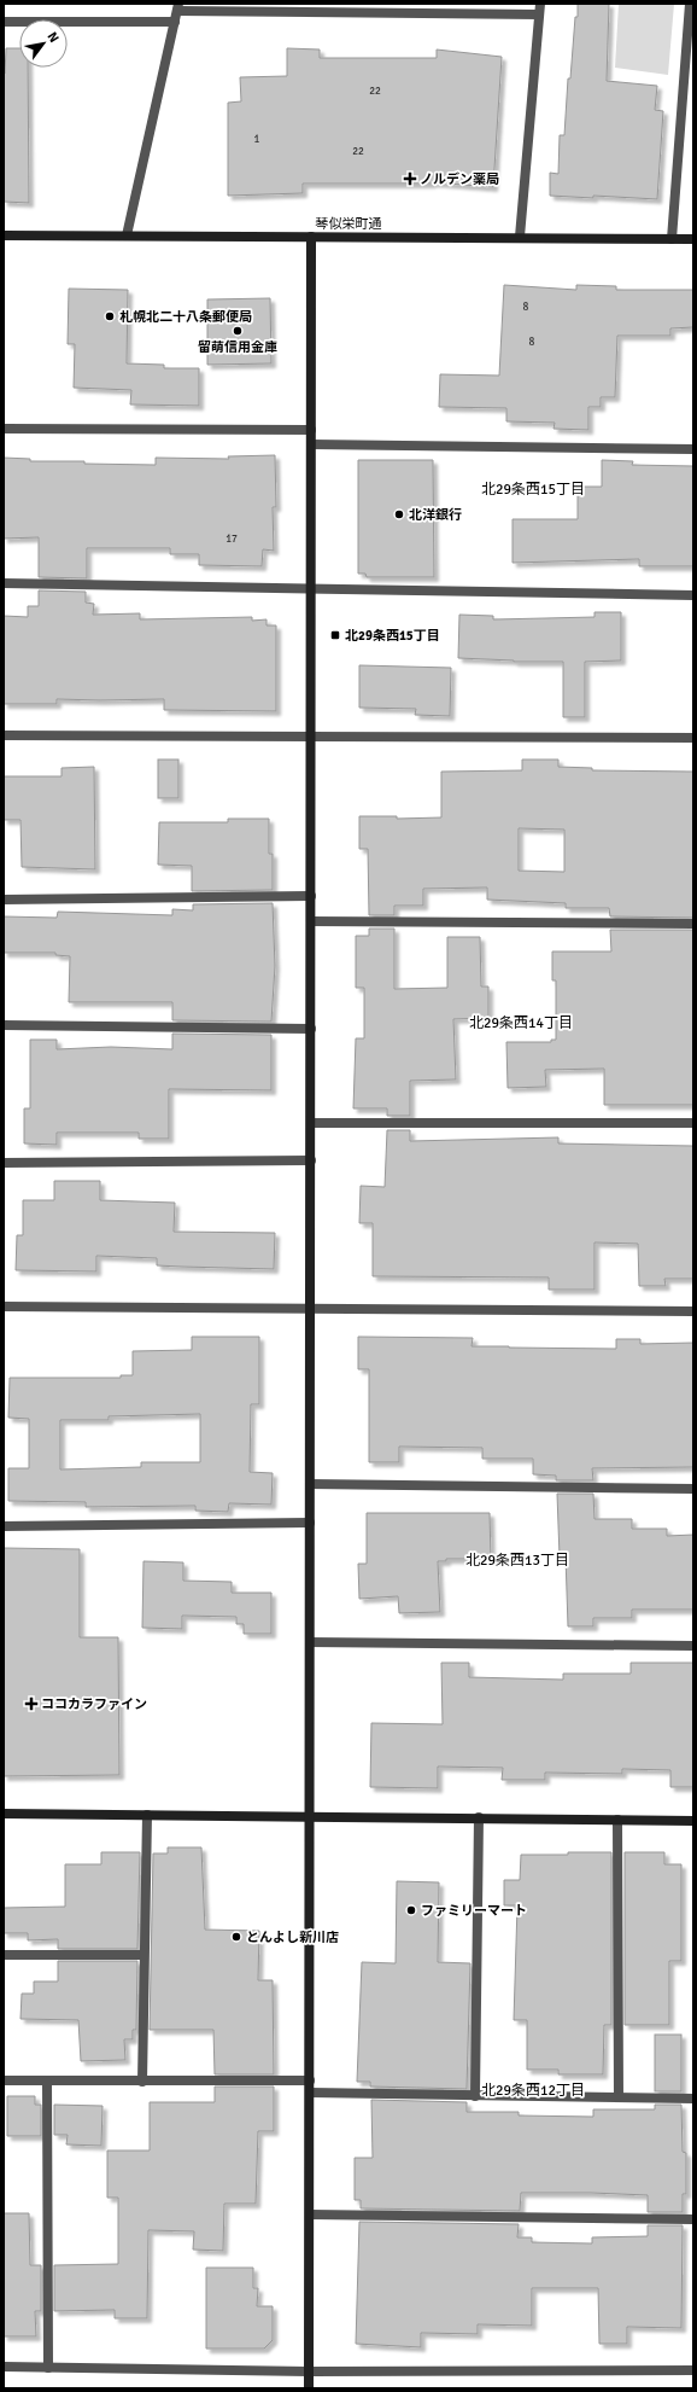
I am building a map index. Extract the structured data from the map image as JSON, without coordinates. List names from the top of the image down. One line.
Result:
{"streets":{"street":["琴似栄町通"]},"districts":["北29条西15丁目","北29条西14丁目","北29条西13丁目","北29条西12丁目"],"places":{"health":["ノルデン薬局","ココカラファイン"],"other":["札幌北二十八条郵便局","留萌信用金庫","北洋銀行","ファミリーマート","とんよし新川店"],"transit":["北29条西15丁目"]},"house_numbers":["22","1","22","8","8","17"],"north":"top right"}
